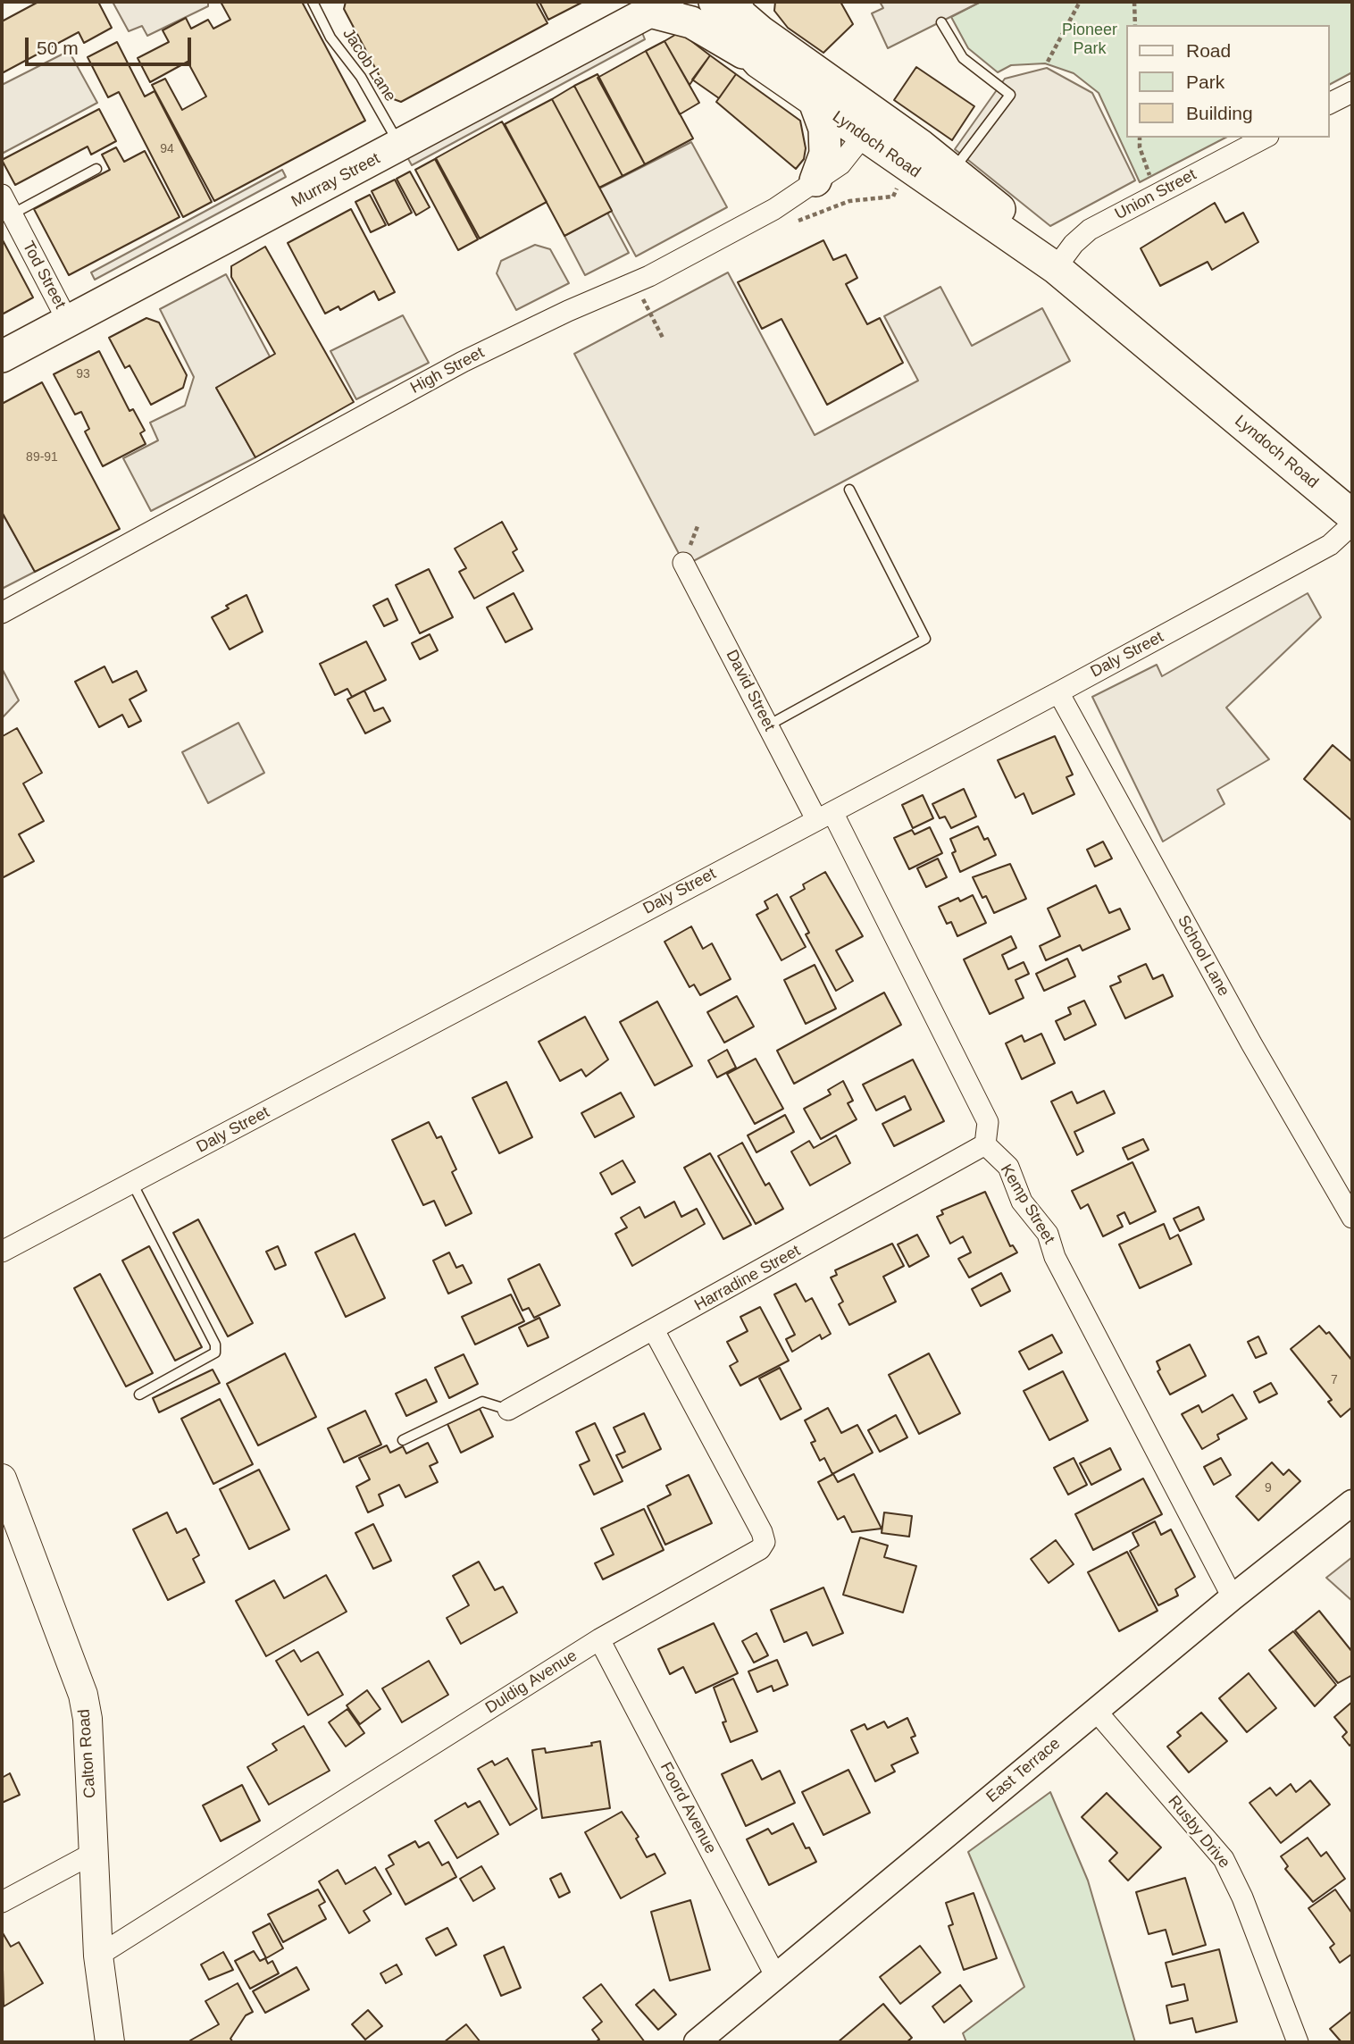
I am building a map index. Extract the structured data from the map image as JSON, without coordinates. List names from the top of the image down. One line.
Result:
{"streets":{"main road":["Lyndoch Road","Murray Street","Calton Road"],"street":["Union Street","Tod Street","High Street","Daly Street","David Street","School Lane","Kemp Street","Harradine Street","Duldig Avenue","East Terrace","Foord Avenue","Rusby Drive"],"lane":["Jacob Lane"]},"crossings":[["Jacob Lane","Murray Street"],["Lyndoch Road","Union Street"],["Lyndoch Road","High Street"],["Murray Street","Tod Street"],["Daly Street","David Street"],["Daly Street","School Lane"],["Kemp Street","Harradine Street"],["Kemp Street","East Terrace"],["Harradine Street","Duldig Avenue"],["Duldig Avenue","Calton Road"],["Duldig Avenue","Foord Avenue"],["East Terrace","Foord Avenue"],["East Terrace","Rusby Drive"]],"parks":["Pioneer Park"],"house_numbers":["94","93","89-91","7","9"],"legend":["Road","Park","Building"],"scale_bar":"50 m"}
